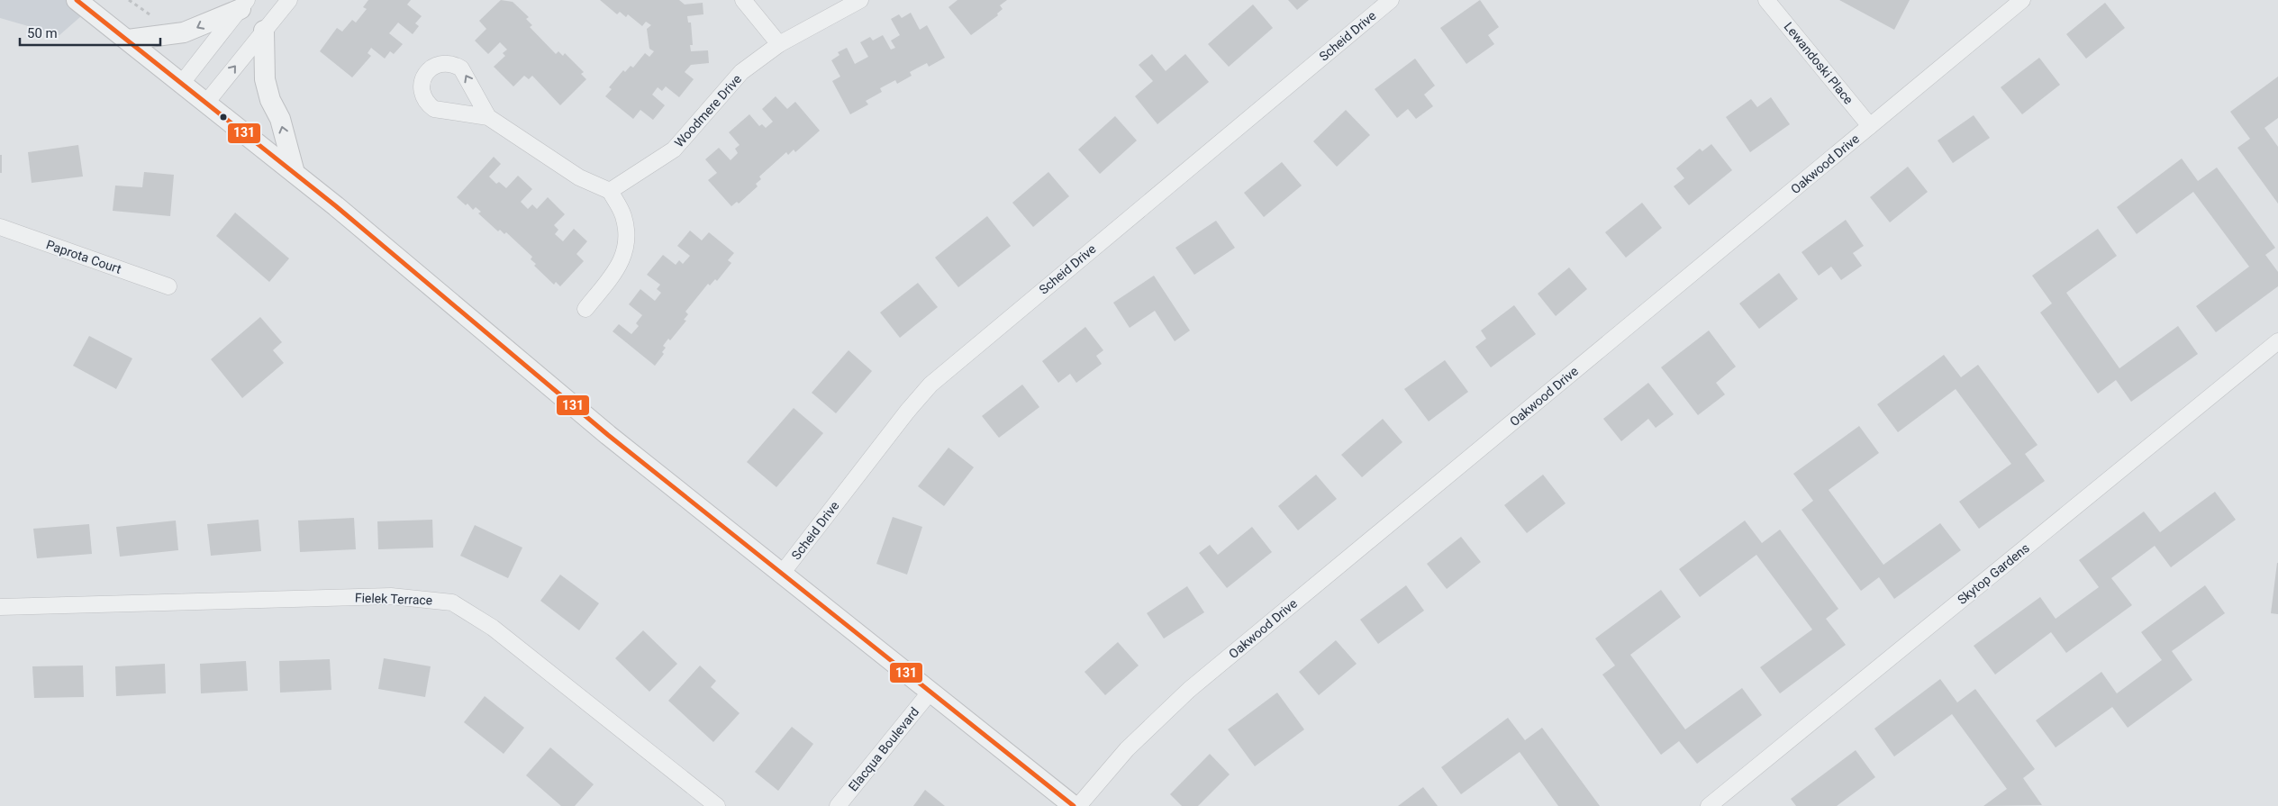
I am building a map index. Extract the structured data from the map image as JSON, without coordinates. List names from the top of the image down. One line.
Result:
{"streets":{"street":["Scheid Drive","Lewandoski Place","Woodmere Drive","Oakwood Drive","Paprota Court","Skytop Gardens","Fielek Terrace","Elacqua Boulevard"]},"crossings":[["Lewandoski Place","Oakwood Drive"]],"lines":["transit line 131"],"scale_bar":"50 m"}
